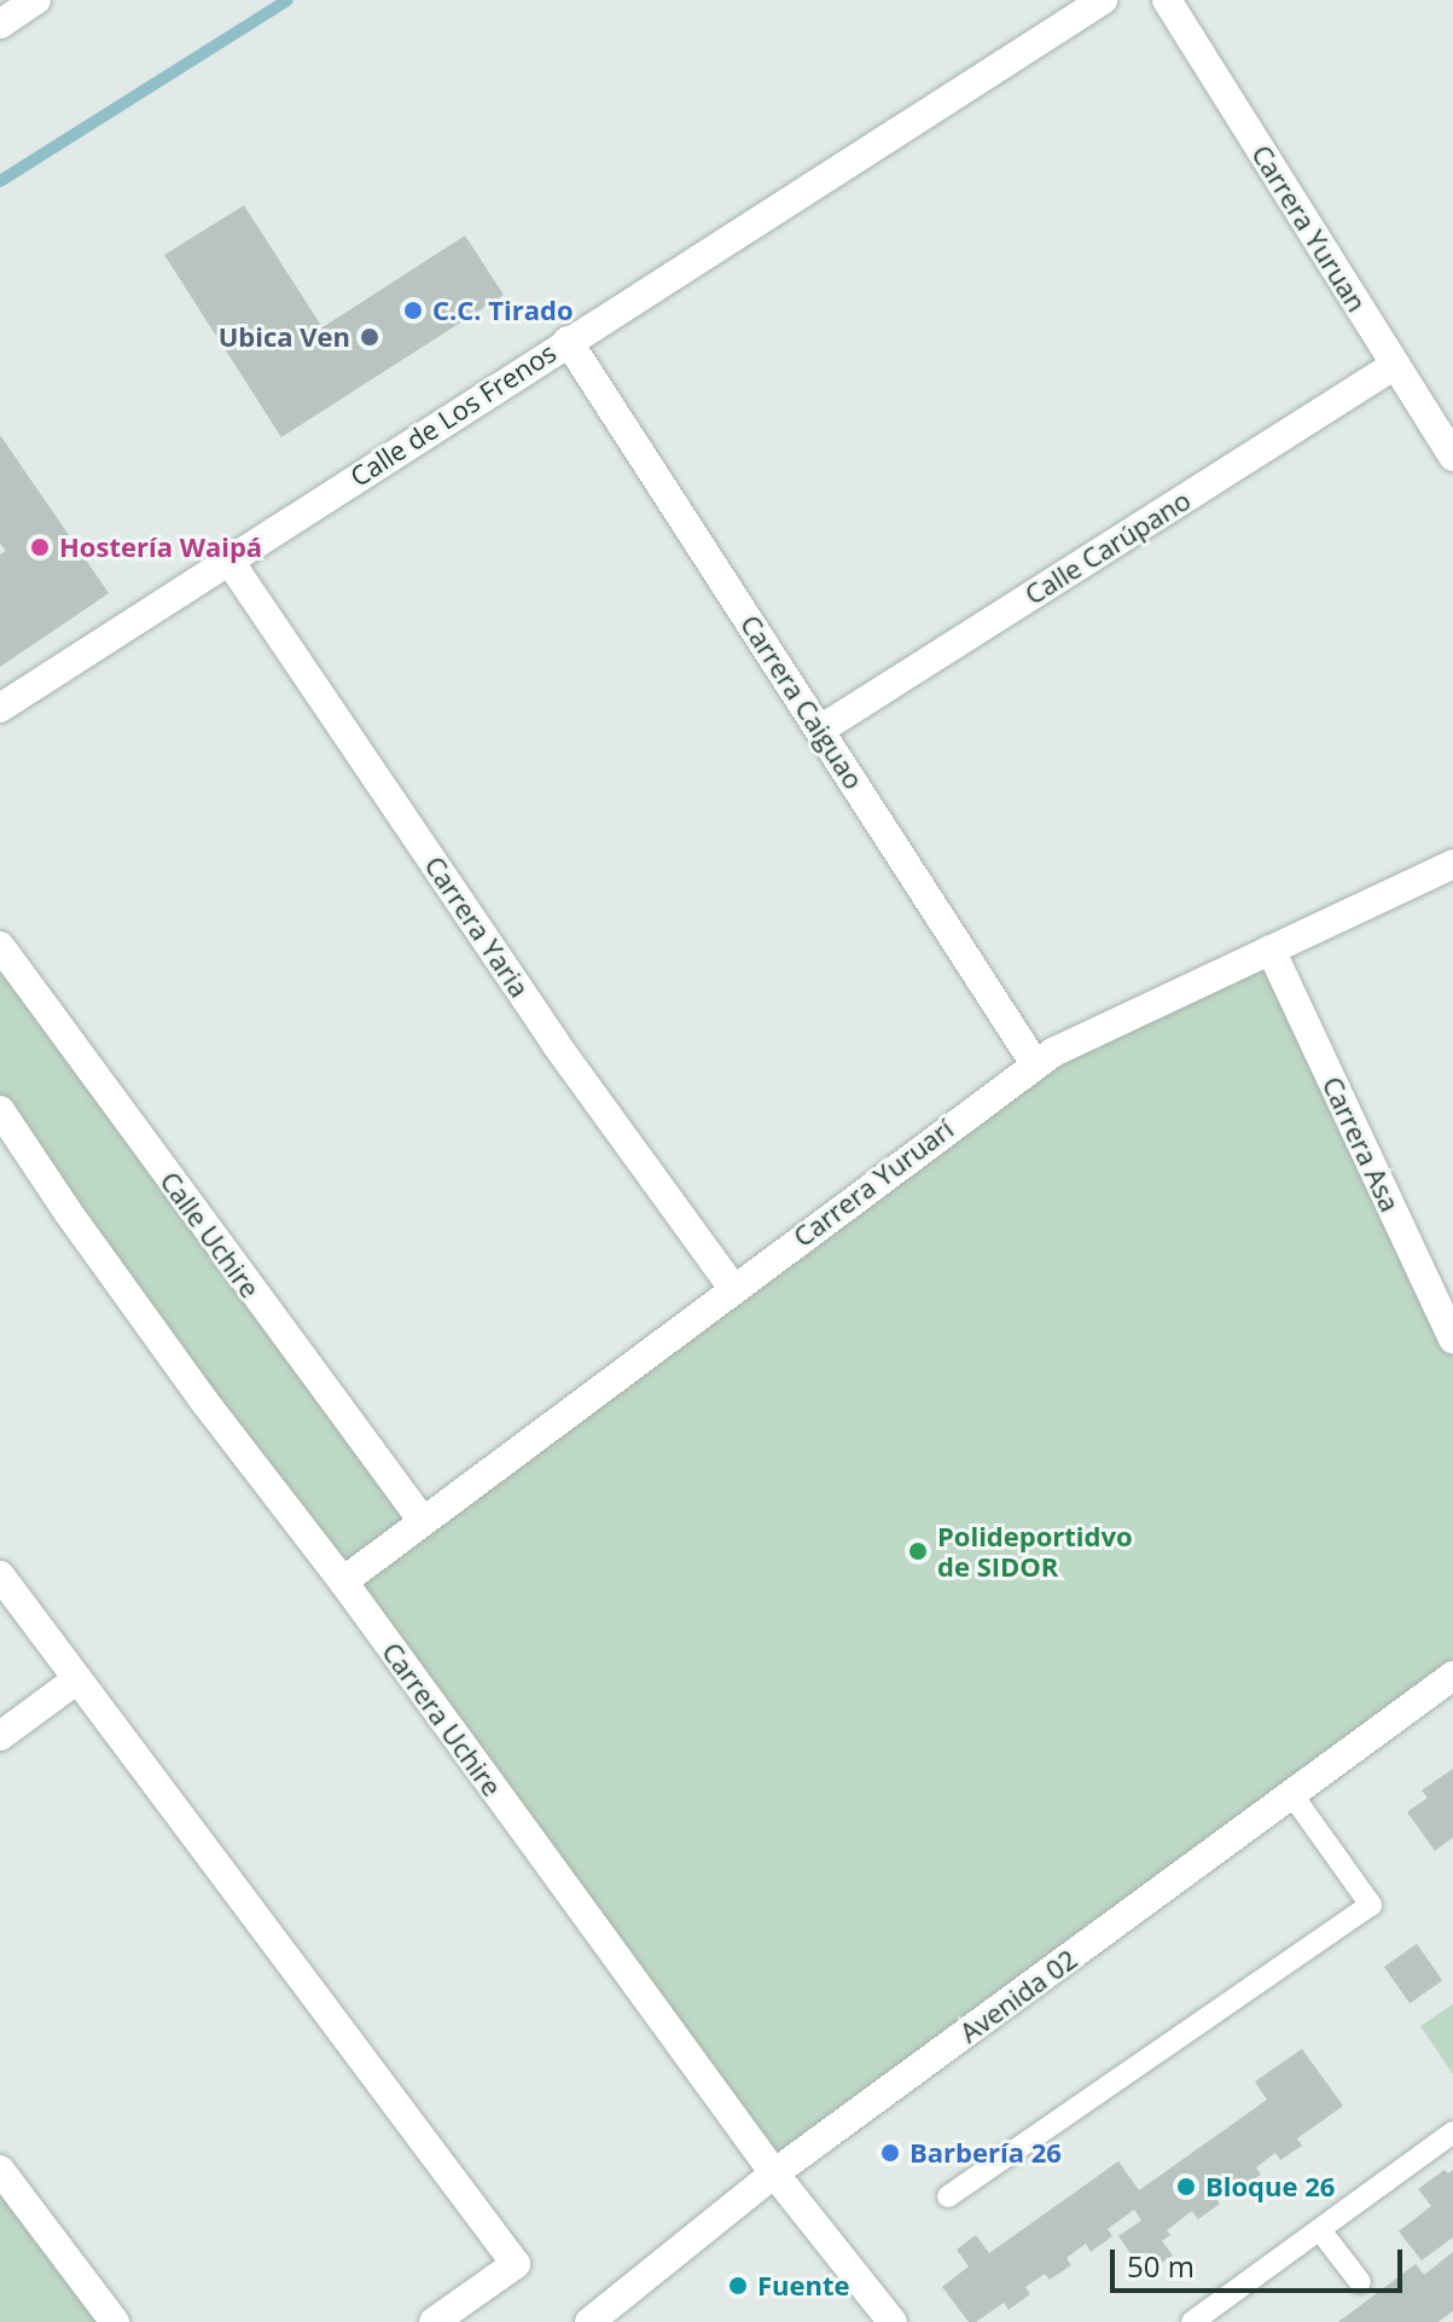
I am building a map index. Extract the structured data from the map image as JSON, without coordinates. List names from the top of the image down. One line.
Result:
{"streets":{"street":["Carrera Yuruan","Calle de Los Frenos","Calle Carúpano","Carrera Caiguao","Carrera Yaria","Carrera Asa","Carrera Yuruarí","Calle Uchire","Carrera Uchire","Avenida 02"]},"crossings":[["Carrera Yuruan","Calle Carúpano"],["Calle de Los Frenos","Carrera Caiguao"],["Calle de Los Frenos","Carrera Yaria"],["Calle Carúpano","Carrera Caiguao"],["Carrera Caiguao","Carrera Yuruarí"],["Carrera Yaria","Carrera Yuruarí"],["Carrera Asa","Carrera Yuruarí"],["Carrera Yuruarí","Calle Uchire"],["Carrera Yuruarí","Carrera Uchire"],["Carrera Uchire","Avenida 02"]],"places":["C.C. Tirado","Ubica Ven","Hostería Waipá","Polideportidvo de SIDOR","Barbería 26","Bloque 26","Fuente"],"scale_bar":"50 m"}
